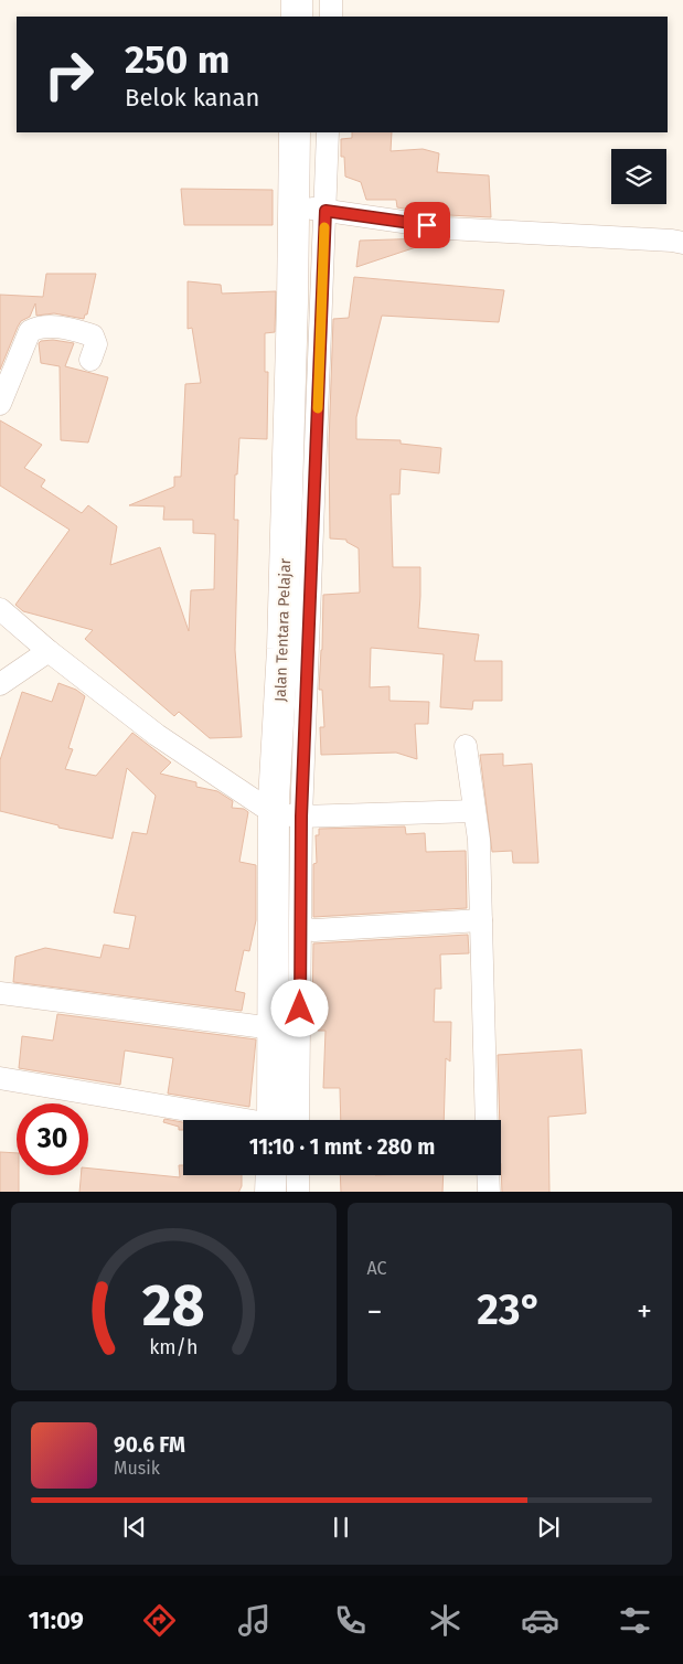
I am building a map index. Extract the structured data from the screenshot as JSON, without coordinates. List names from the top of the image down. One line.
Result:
{"streets":{"main road":["Jalan Tentara Pelajar"]},"page":{"turn":["250 m","Belok kanan"],"limit":"30","trip":"11:10 · 1 mnt · 280 m","tile":"AC","heat":["−","23°","+"],"song":["90.6 FM","Musik"],"tabs":"11:09","gauge":["28","km/h"]}}
